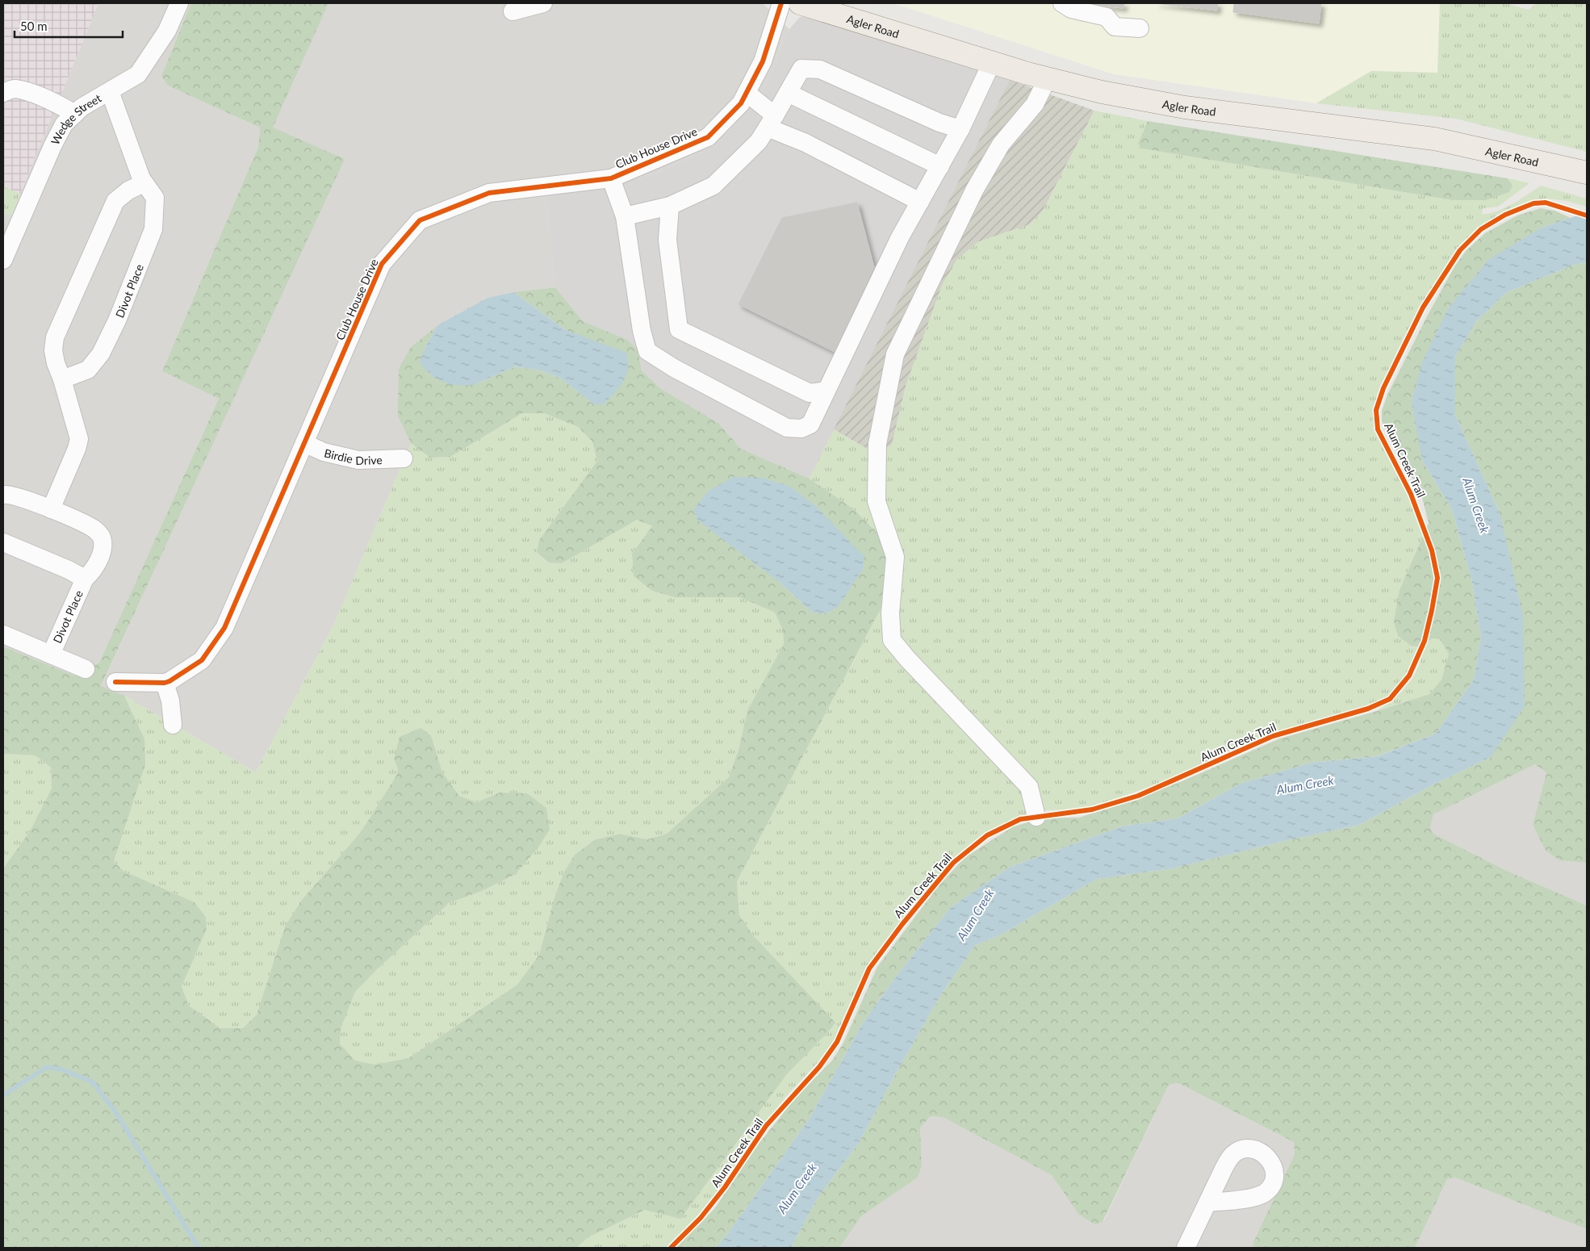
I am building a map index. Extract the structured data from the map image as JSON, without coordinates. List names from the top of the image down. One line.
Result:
{"streets":{"main road":["Agler Road"],"street":["Wedge Street","Club House Drive","Divot Place","Birdie Drive"],"cycle path":["Alum Creek Trail"]},"crossings":[["Wedge Street","Divot Place"],["Club House Drive","Birdie Drive"]],"water":["Alum Creek"],"scale_bar":"50 m"}
